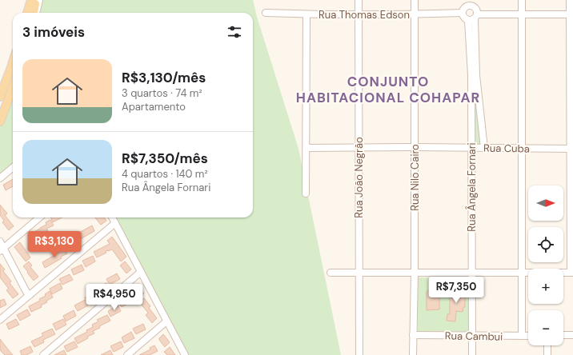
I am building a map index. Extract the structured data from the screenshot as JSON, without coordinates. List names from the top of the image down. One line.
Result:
{"streets":{"street":["Rua Thomas Edson","Rua Cuba","Rua João Negrão","Rua Nilo Cairo","Rua Ângela Fornari","Rua Cambui"]},"crossings":[["Rua Thomas Edson","Rua João Negrão"],["Rua Thomas Edson","Rua Nilo Cairo"],["Rua Thomas Edson","Rua Ângela Fornari"],["Rua Cuba","Rua João Negrão"],["Rua Cuba","Rua Nilo Cairo"],["Rua Cuba","Rua Ângela Fornari"],["Rua Nilo Cairo","Rua Cambui"],["Rua Ângela Fornari","Rua Cambui"]],"districts":["CONJUNTO HABITACIONAL COHAPAR"],"north":"right","page":{"heading":"3 imóveis","list":[{"name":"R$3,130/mês","note":"3 quartos · 74 m² · Apartamento"},{"name":"R$7,350/mês","note":"4 quartos · 140 m² · Rua Ângela Fornari"}],"map_buttons":["+","−"],"price":["R$3,130","R$7,350","R$4,950"]}}
